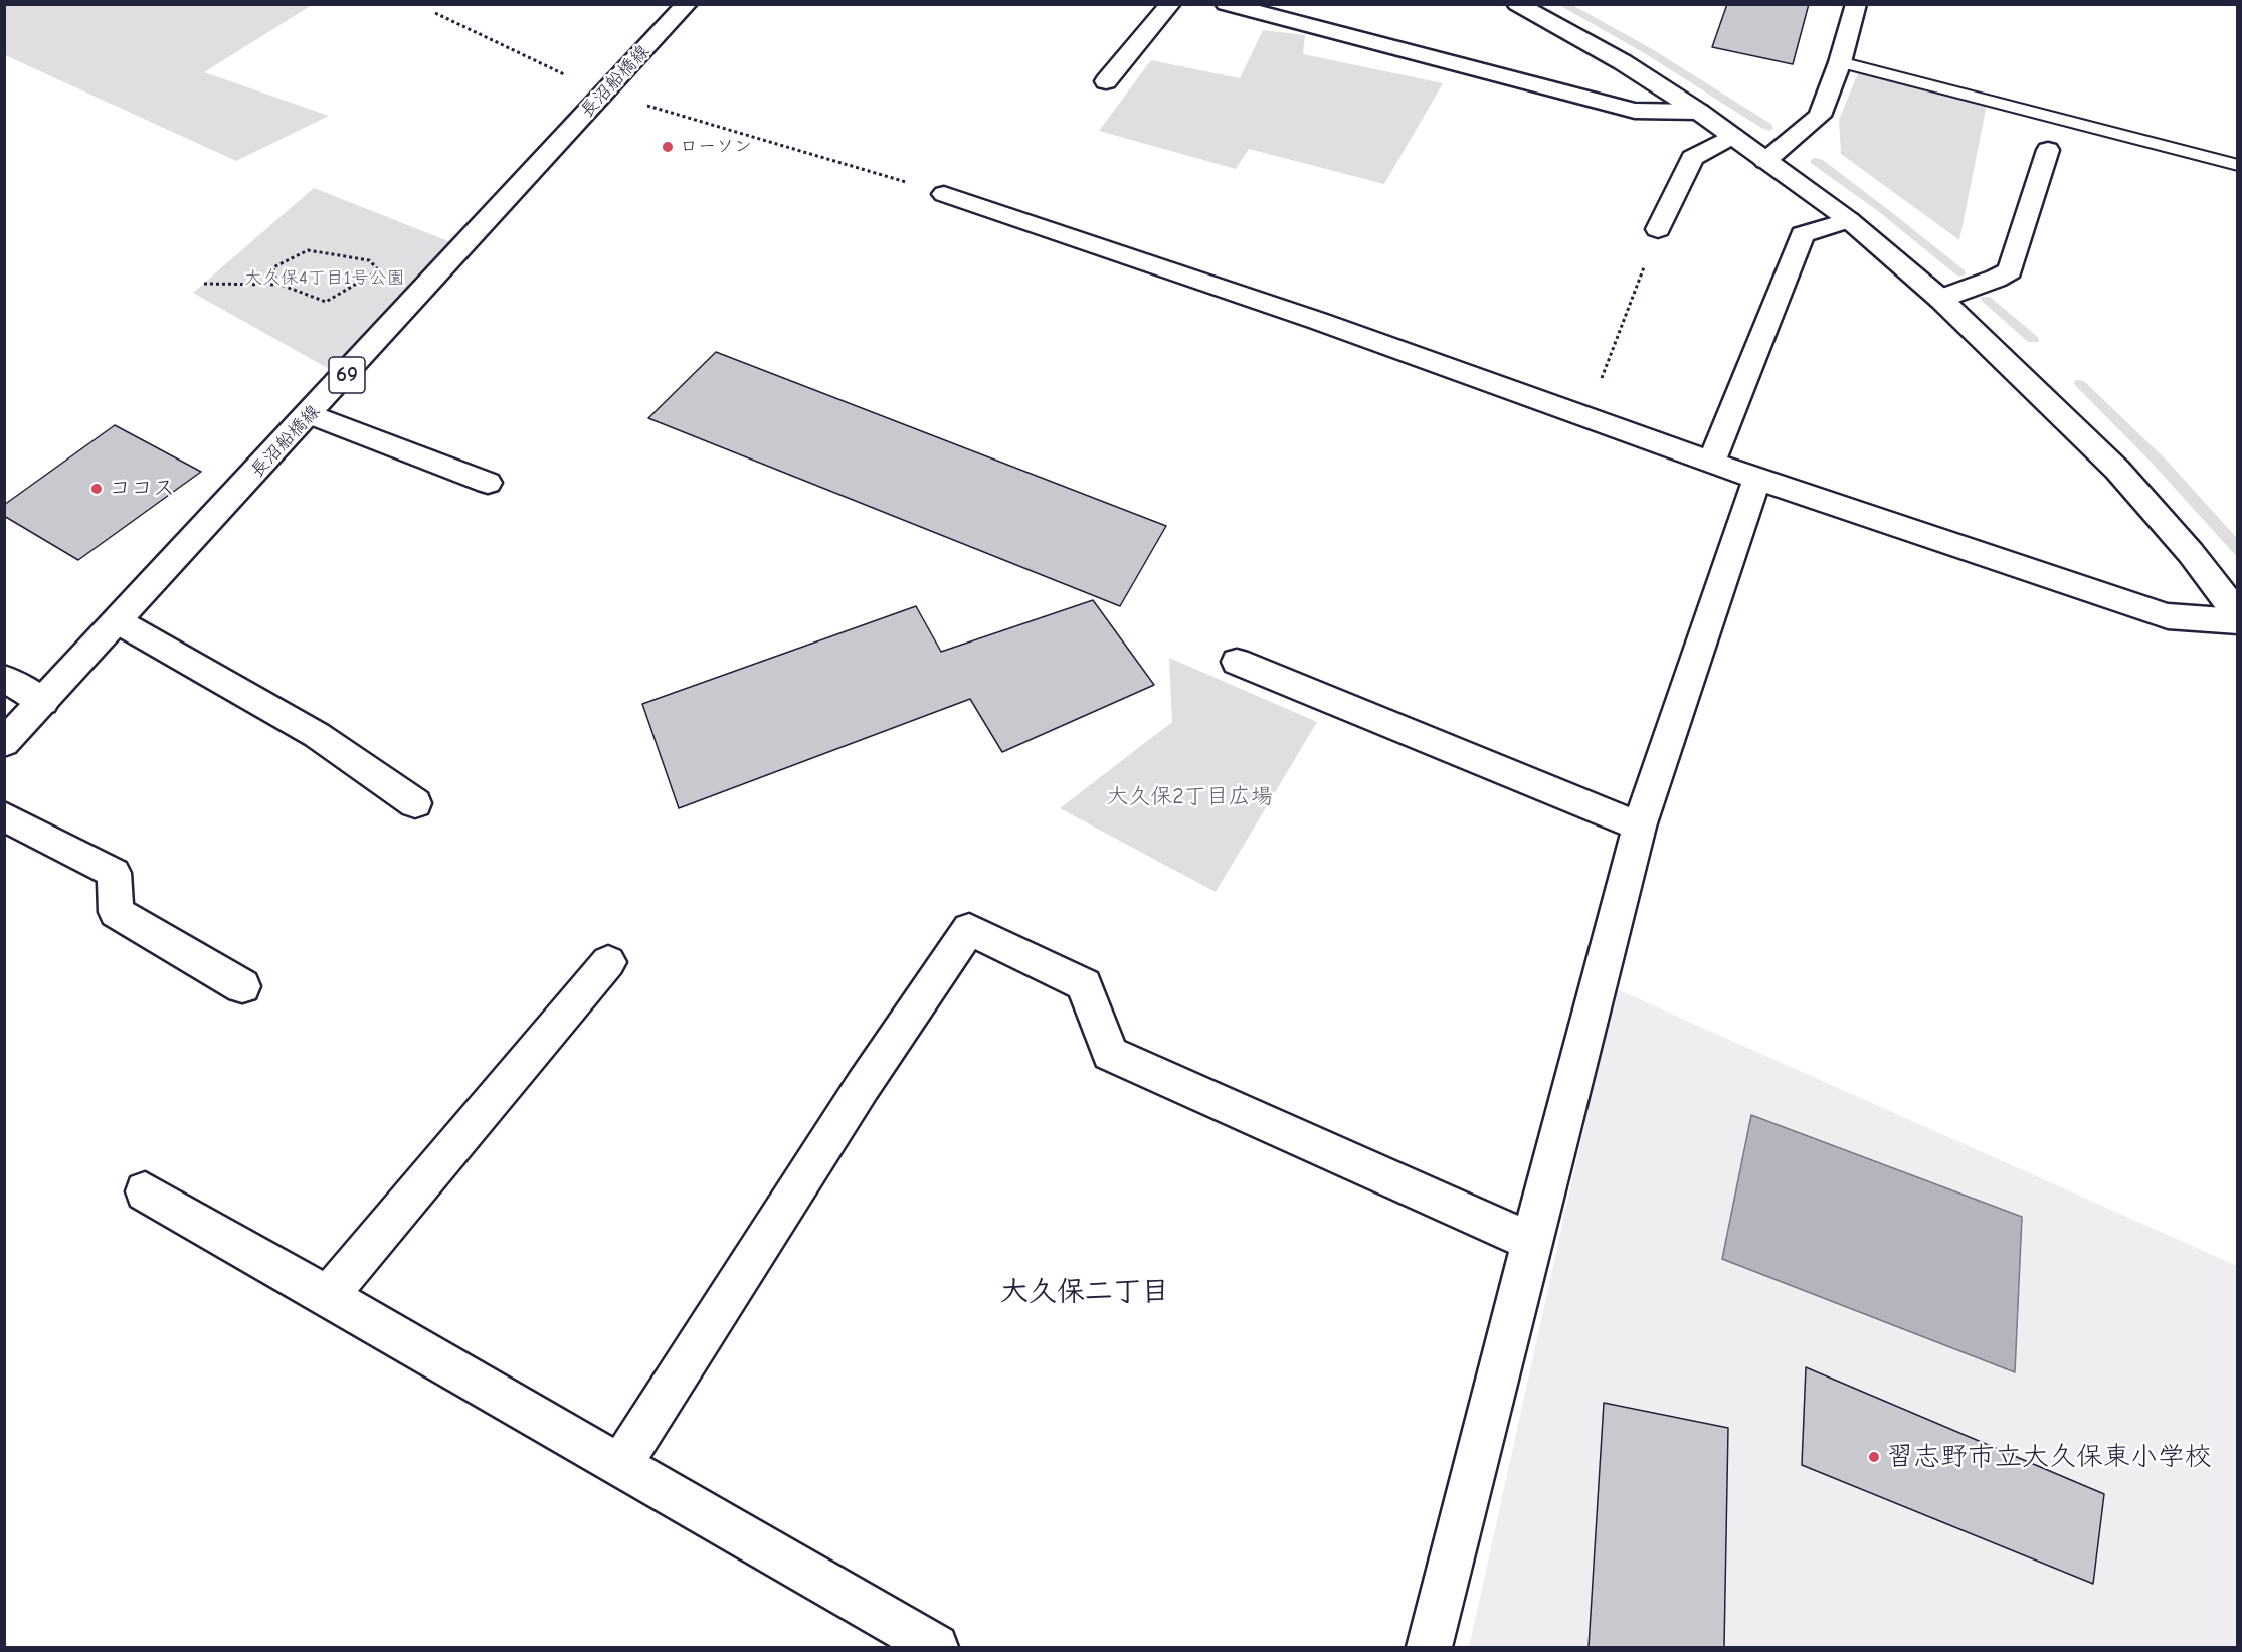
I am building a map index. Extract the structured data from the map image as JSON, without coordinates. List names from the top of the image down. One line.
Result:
{"streets":{"street":["長沼船橋線","69"]},"districts":["大久保二丁目"],"parks":["大久保4丁目1号公園","大久保2丁目広場"],"places":["ローソン","ココス","習志野市立大久保東小学校"]}
